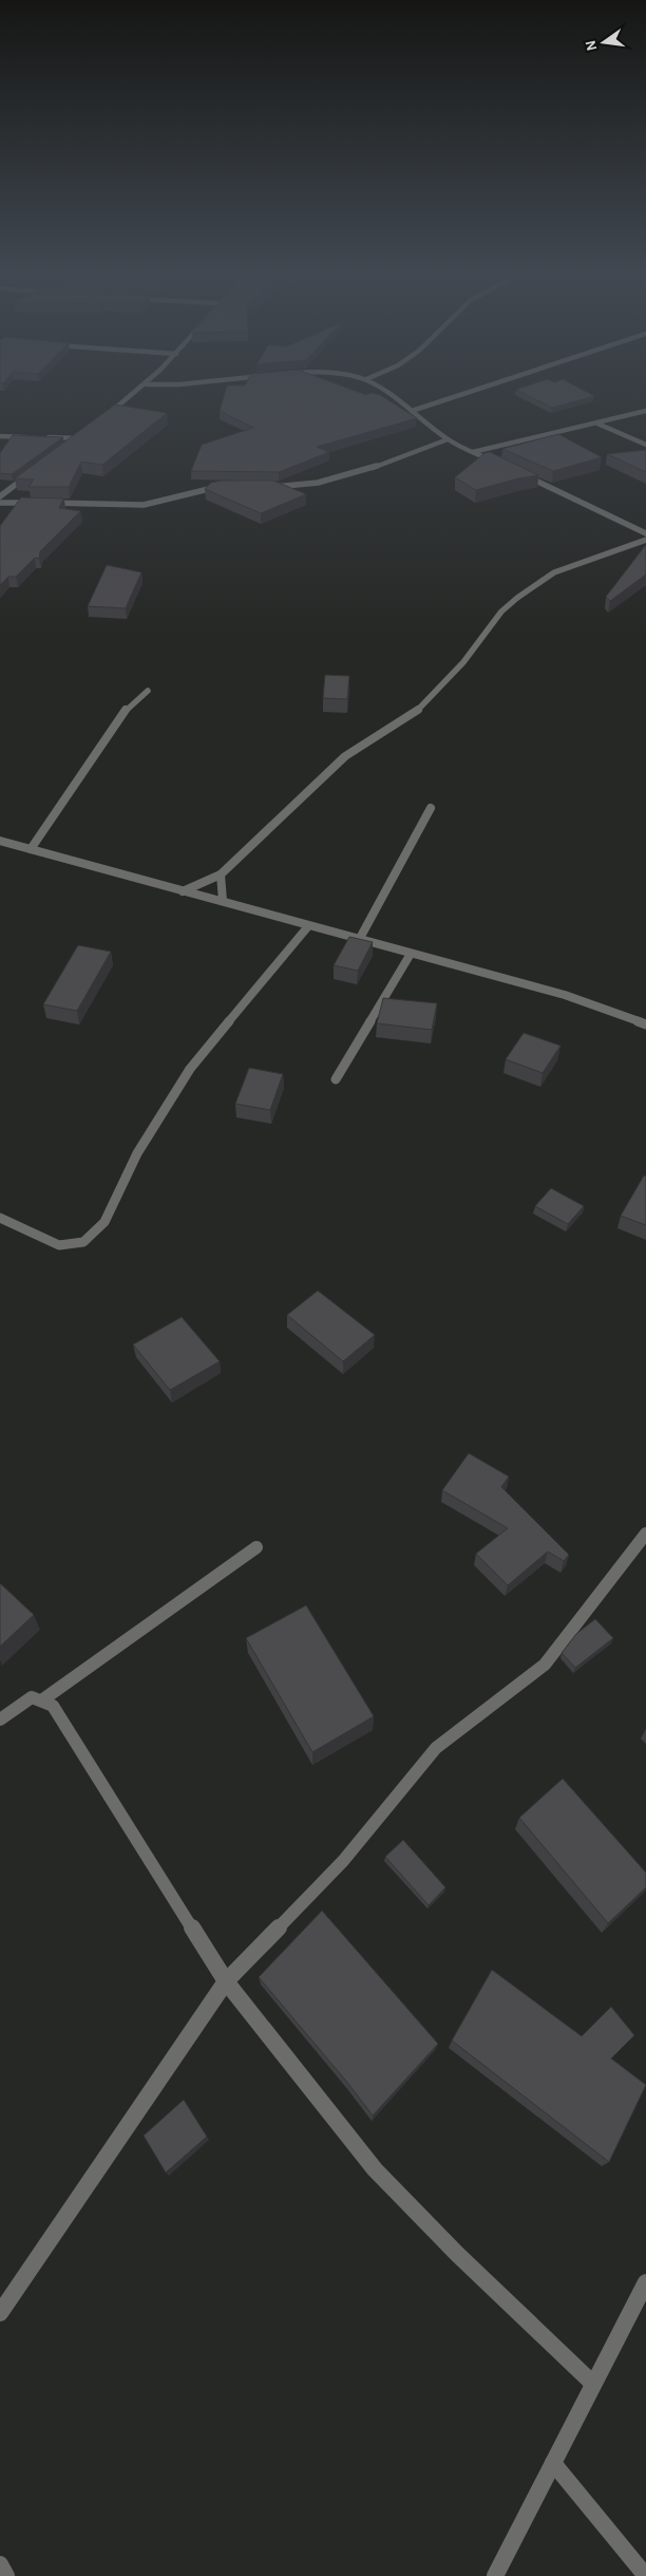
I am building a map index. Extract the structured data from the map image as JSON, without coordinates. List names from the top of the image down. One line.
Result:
{"north":"left"}
